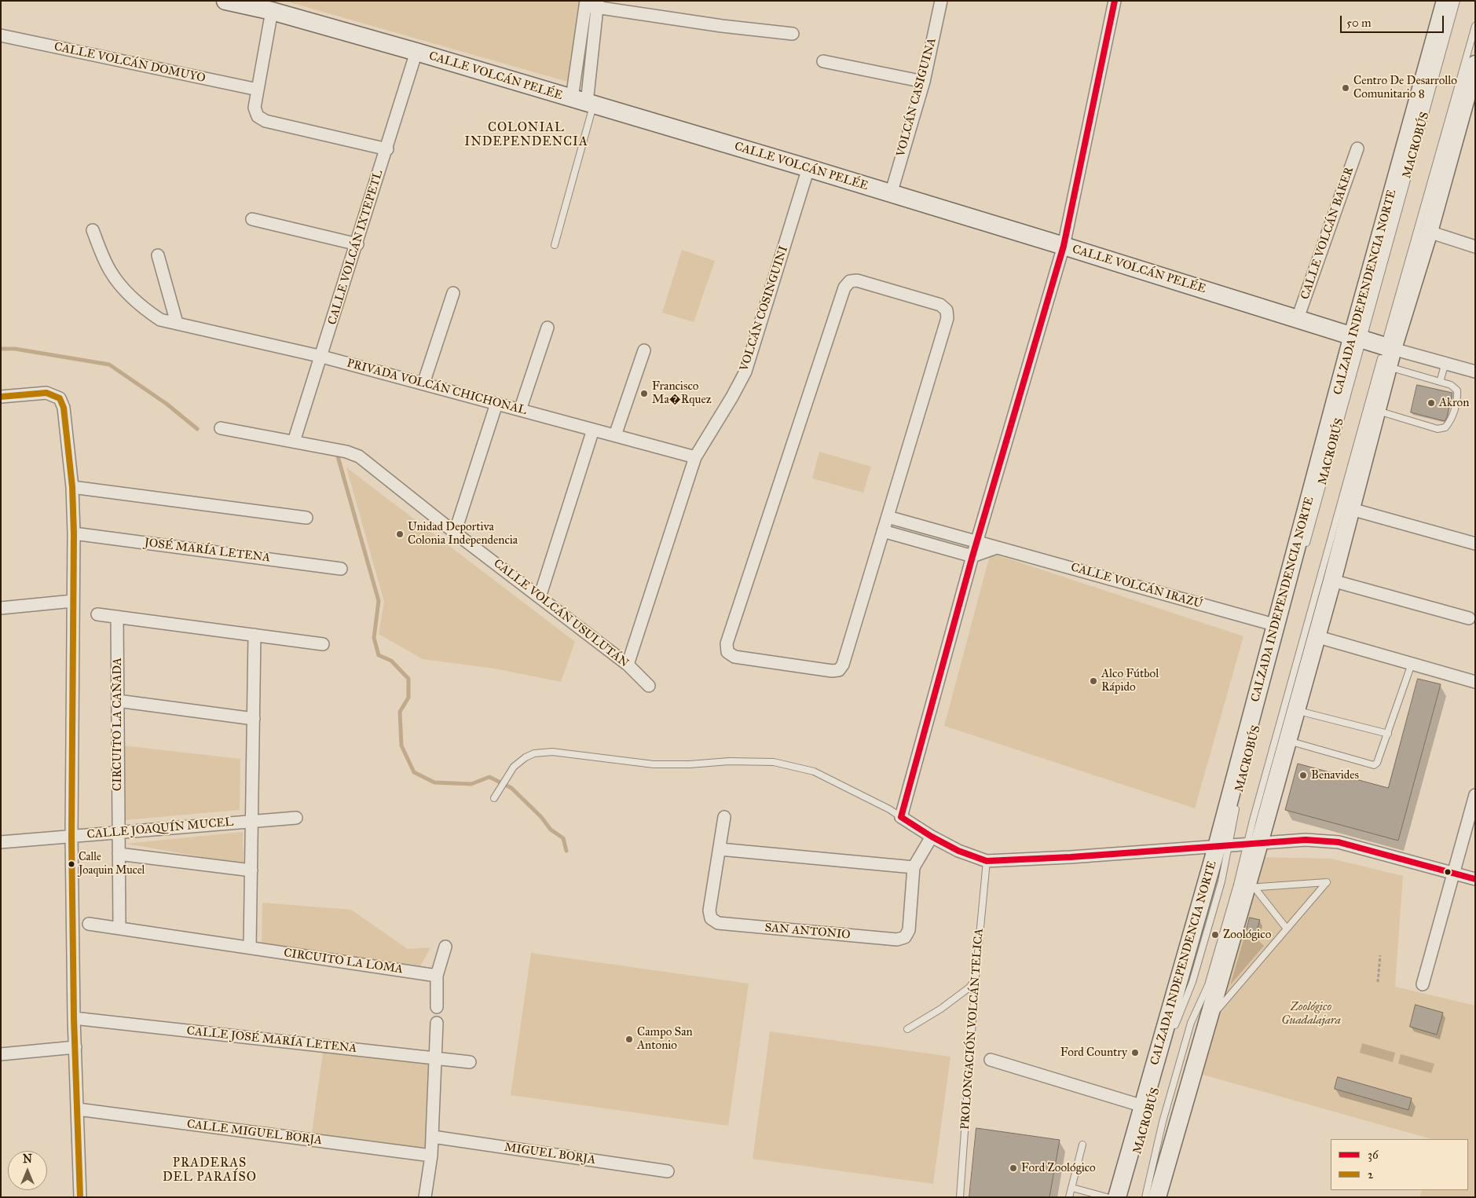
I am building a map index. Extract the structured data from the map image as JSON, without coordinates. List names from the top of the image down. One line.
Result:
{"streets":{"street":["CALLE VOLCÁN DOMUYO","CALLE VOLCÁN PELÉE","VOLCÁN CASIGUINA","CALLE VOLCÁN BAKER","CALLE VOLCÁN IXTEPETL","CALZADA INDEPENDENCIA NORTE","VOLCÁN COSINGUINI","PRIVADA VOLCÁN CHICHONAL","JOSÉ MARÍA LETENA","CALLE VOLCÁN IRAZÚ","CALLE VOLCÁN USULUTÁN","CIRCUITO LA CAÑADA","CALLE JOAQUÍN MUCEL","SAN ANTONIO","CIRCUITO LA LOMA","CALLE JOSÉ MARÍA LETENA","CALLE MIGUEL BORJA","MIGUEL BORJA"],"lane":["MACROBÚS","PROLONGACIÓN VOLCÁN TELICA"]},"crossings":[["CALLE VOLCÁN PELÉE","VOLCÁN CASIGUINA"],["CALLE VOLCÁN PELÉE","MACROBÚS"],["CALLE VOLCÁN PELÉE","CALLE VOLCÁN BAKER"],["CALLE VOLCÁN PELÉE","CALLE VOLCÁN IXTEPETL"],["CALLE VOLCÁN PELÉE","CALZADA INDEPENDENCIA NORTE"],["CALLE VOLCÁN PELÉE","VOLCÁN COSINGUINI"],["MACROBÚS","CALZADA INDEPENDENCIA NORTE"],["CALLE VOLCÁN IXTEPETL","PRIVADA VOLCÁN CHICHONAL"],["CALLE VOLCÁN IXTEPETL","CALLE VOLCÁN USULUTÁN"],["CALZADA INDEPENDENCIA NORTE","CALLE VOLCÁN IRAZÚ"],["VOLCÁN COSINGUINI","PRIVADA VOLCÁN CHICHONAL"],["VOLCÁN COSINGUINI","CALLE VOLCÁN USULUTÁN"],["CIRCUITO LA CAÑADA","CALLE JOAQUÍN MUCEL"]],"districts":["COLONIAL INDEPENDENCIA","PRADERAS DEL PARAÍSO"],"parks":["Zoológico Guadalajara"],"places":["Centro De Desarrollo Comunitario 8","Francisco Ma�Rquez","Akron","Unidad Deportiva Colonia Independencia","Alco Fútbol Rápido","Benavides","Calle Joaquin Mucel","Zoológico","Campo San Antonio","Ford Country","Ford Zoológico"],"lines":["transit line 36","transit line 2"],"legend":["36","2"],"scale_bar":"50 m","north":"top"}
